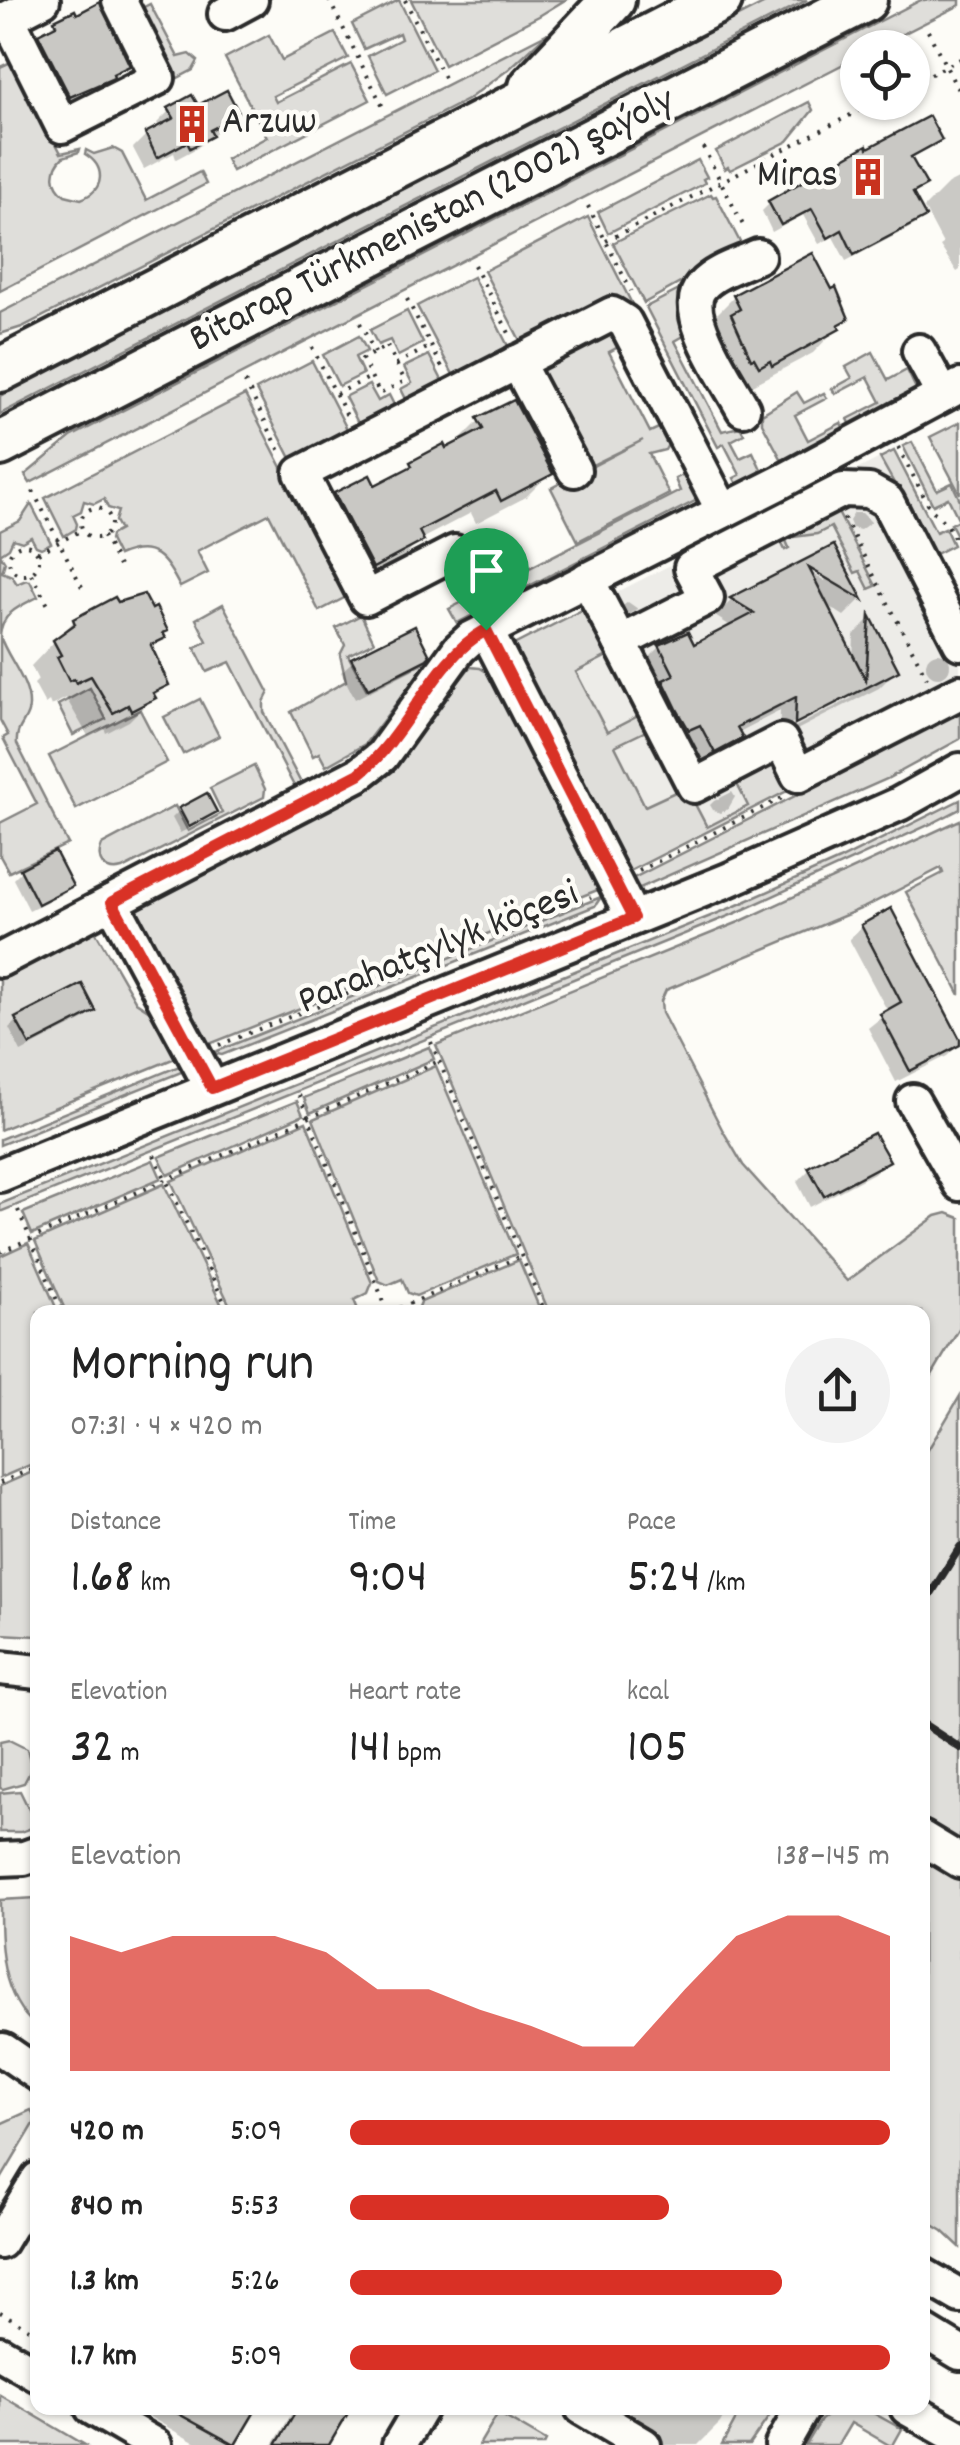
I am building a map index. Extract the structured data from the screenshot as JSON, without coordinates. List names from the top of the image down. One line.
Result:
{"streets":{"main road":["Bitarap Türkmenistan (2002) şaýoly"],"street":["Parahatçylyk köçesi"]},"places":{"building":["Arzuw","Miras"]},"page":{"heading":["Morning run","07:31 · 4 × 420 m"],"stats":[["Distance","1.68 km"],["Time","9:04"],["Pace","5:24 /km"],["Elevation","32 m"],["Heart rate","141 bpm"],["kcal","105"]],"chart":["Elevation","138–145 m"],"list":[{"name":"420 m","note":"5:09"},{"name":"840 m","note":"5:53"},{"name":"1.3 km","note":"5:26"},{"name":"1.7 km","note":"5:09"}]}}
